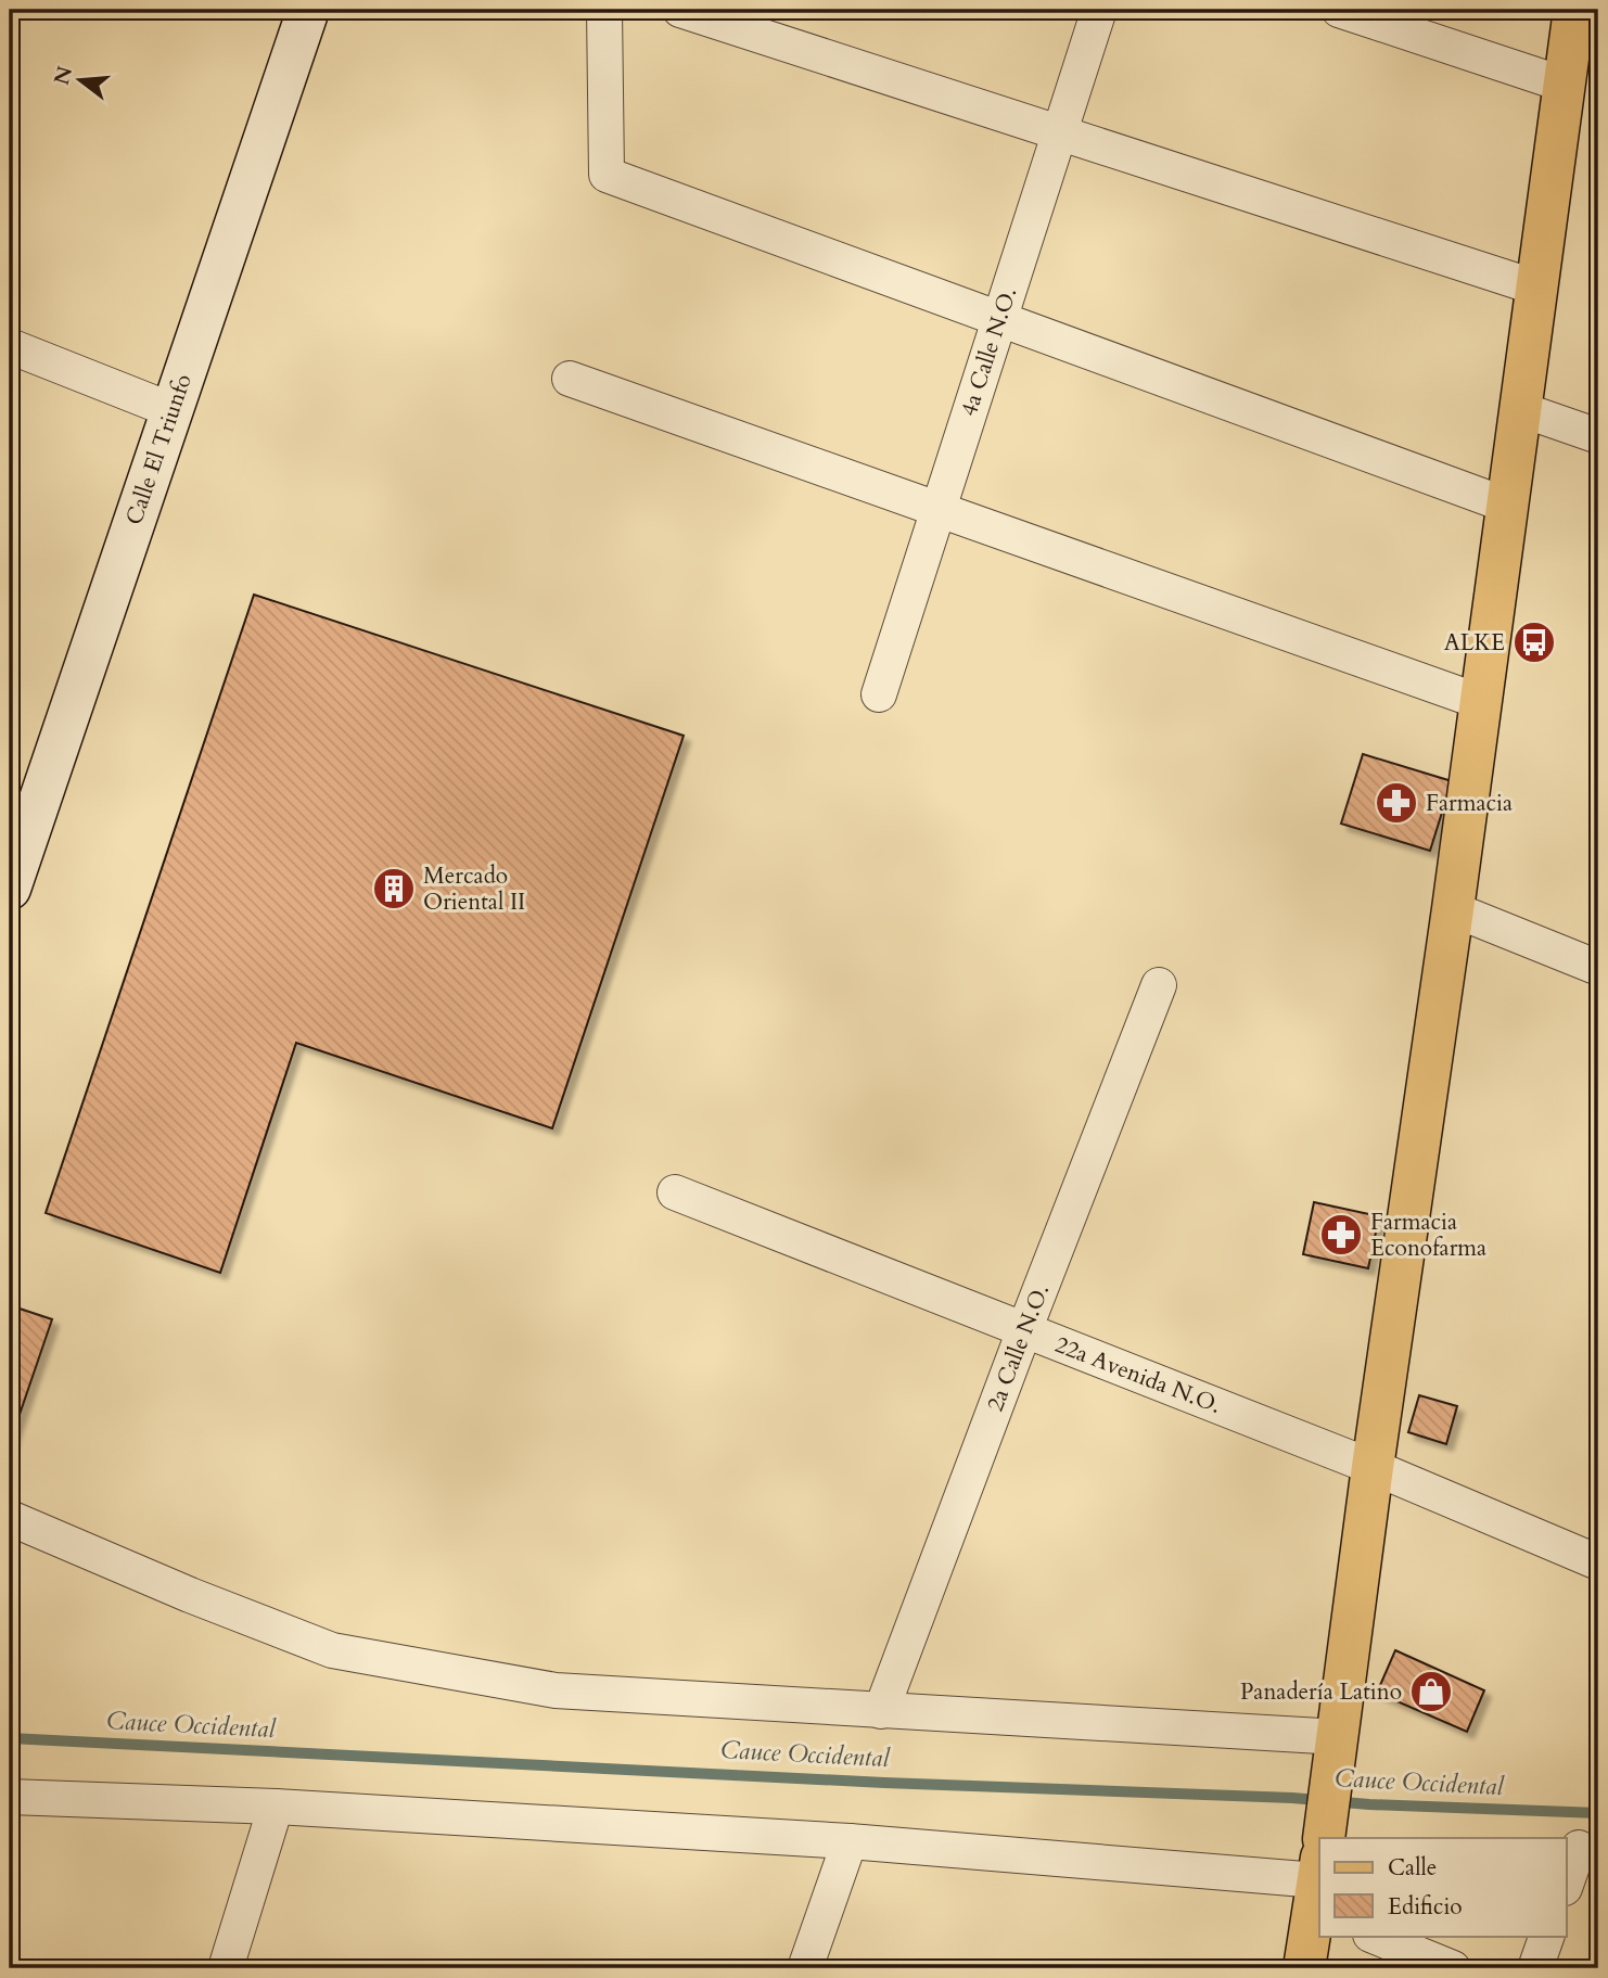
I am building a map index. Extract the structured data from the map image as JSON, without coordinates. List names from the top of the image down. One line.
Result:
{"streets":{"main road":["Calle El Triunfo"],"street":["4a Calle N.O.","2a Calle N.O.","22a Avenida N.O."]},"crossings":[["2a Calle N.O.","22a Avenida N.O."]],"water":["Cauce Occidental"],"places":{"bus stop":["ALKE"],"pharmacy":["Farmacia","Farmacia Econofarma"],"building":["Mercado Oriental II"],"shop":["Panadería Latino"]},"legend":["Calle","Edificio"],"north":"left"}
